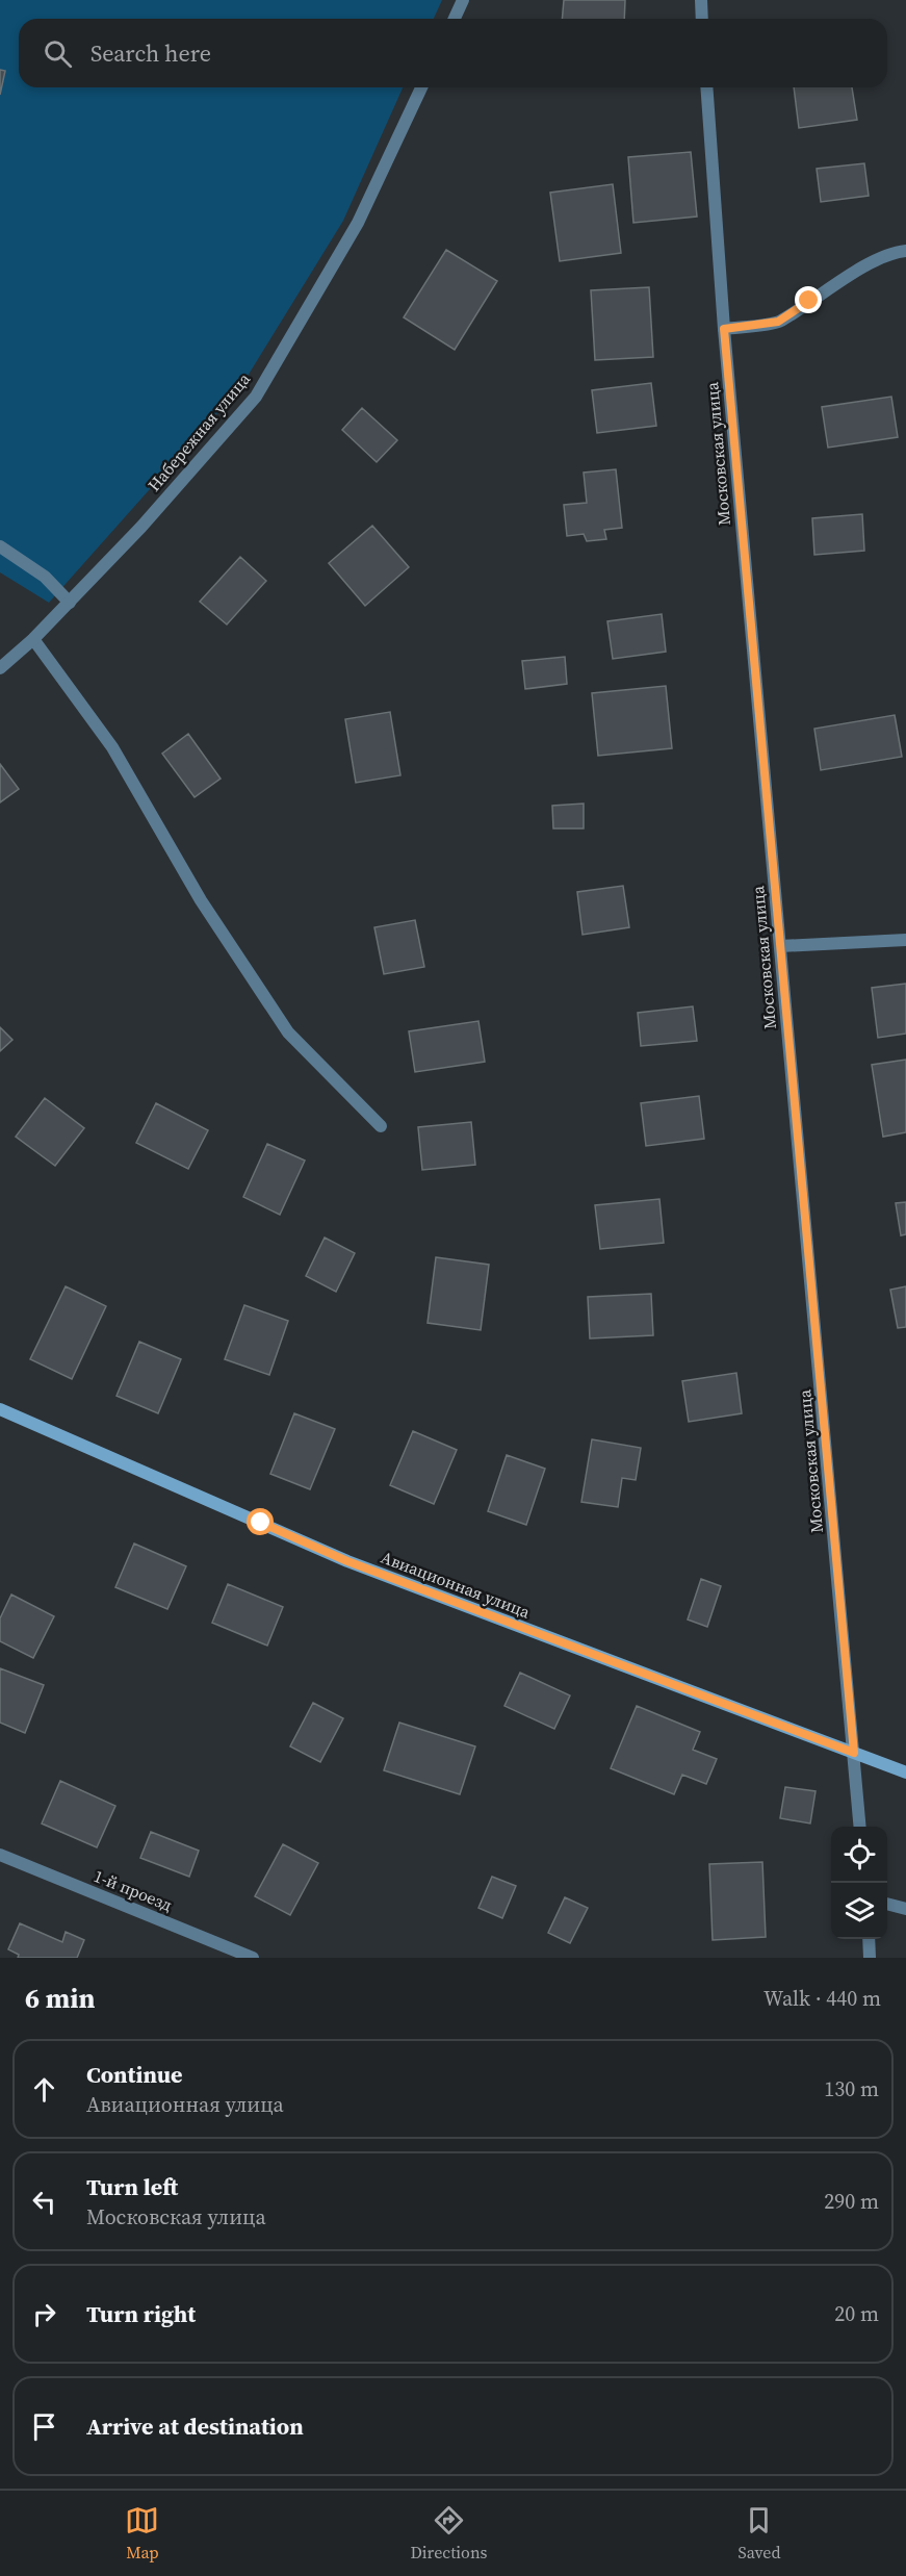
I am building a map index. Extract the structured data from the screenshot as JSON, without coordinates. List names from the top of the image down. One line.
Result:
{"streets":{"street":["Набережная улица","Московская улица","Авиационная улица","1-й проезд"]},"crossings":[["Московская улица","Авиационная улица"]],"page":{"search":"Search here","heading":["6 min","Walk · 440 m"],"list":[["Continue","Авиационная улица","130 m"],["Turn left","Московская улица","290 m"],["Turn right","20 m"],"Arrive at destination"],"nav":["Map","Directions","Saved"]}}
